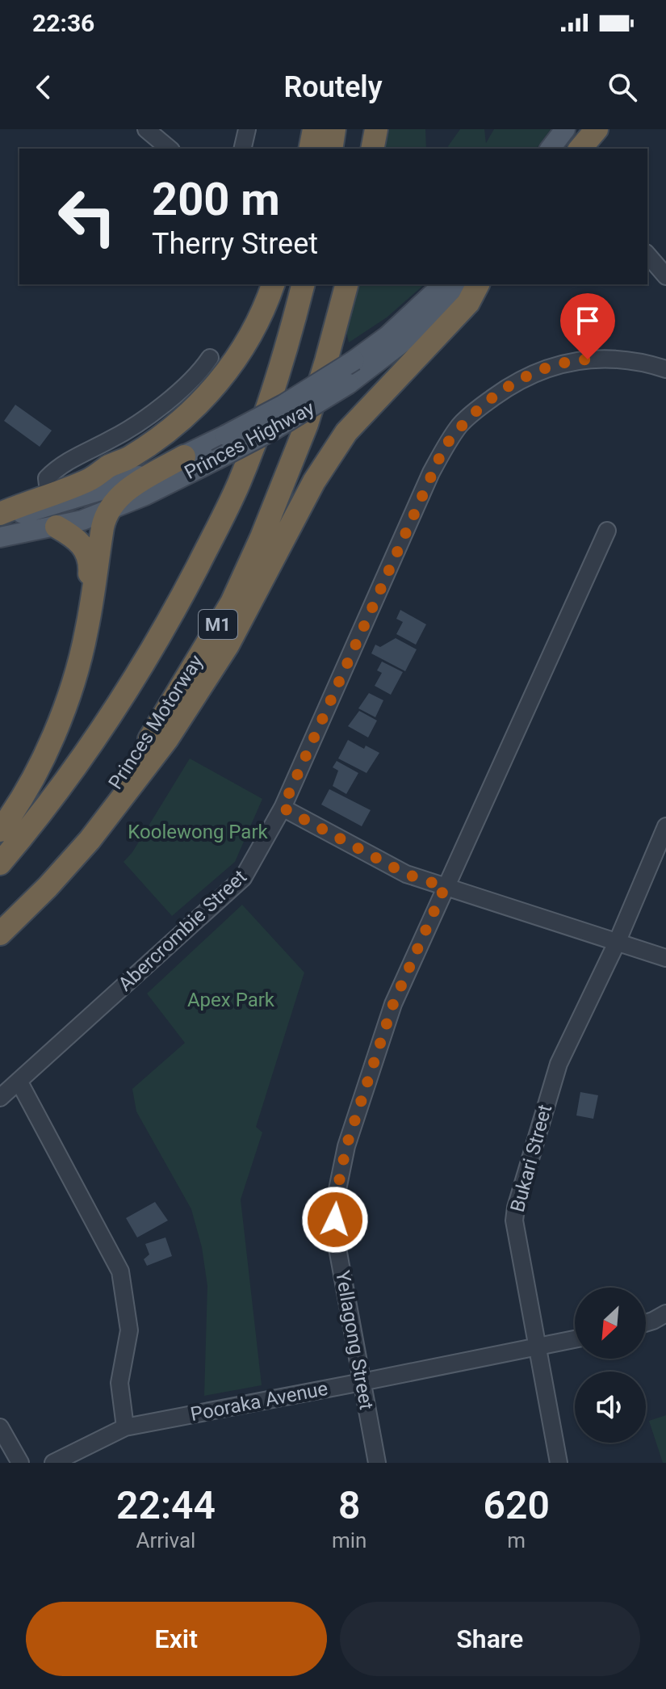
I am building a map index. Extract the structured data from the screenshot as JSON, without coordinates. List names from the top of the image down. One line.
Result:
{"streets":{"highway":["M1","Princes Motorway"],"main road":["Princes Highway"],"street":["Abercrombie Street","Bukari Street","Yellagong Street","Pooraka Avenue"]},"crossings":[["Bukari Street","Pooraka Avenue"],["Yellagong Street","Pooraka Avenue"]],"parks":["Koolewong Park","Apex Park"],"north":"bottom left","page":{"status":"22:36","header":"Routely","turn":["200 m","Therry Street"],"eta":["22:44","Arrival","8","min","620","m"],"buttons":["Exit","Share"]}}
